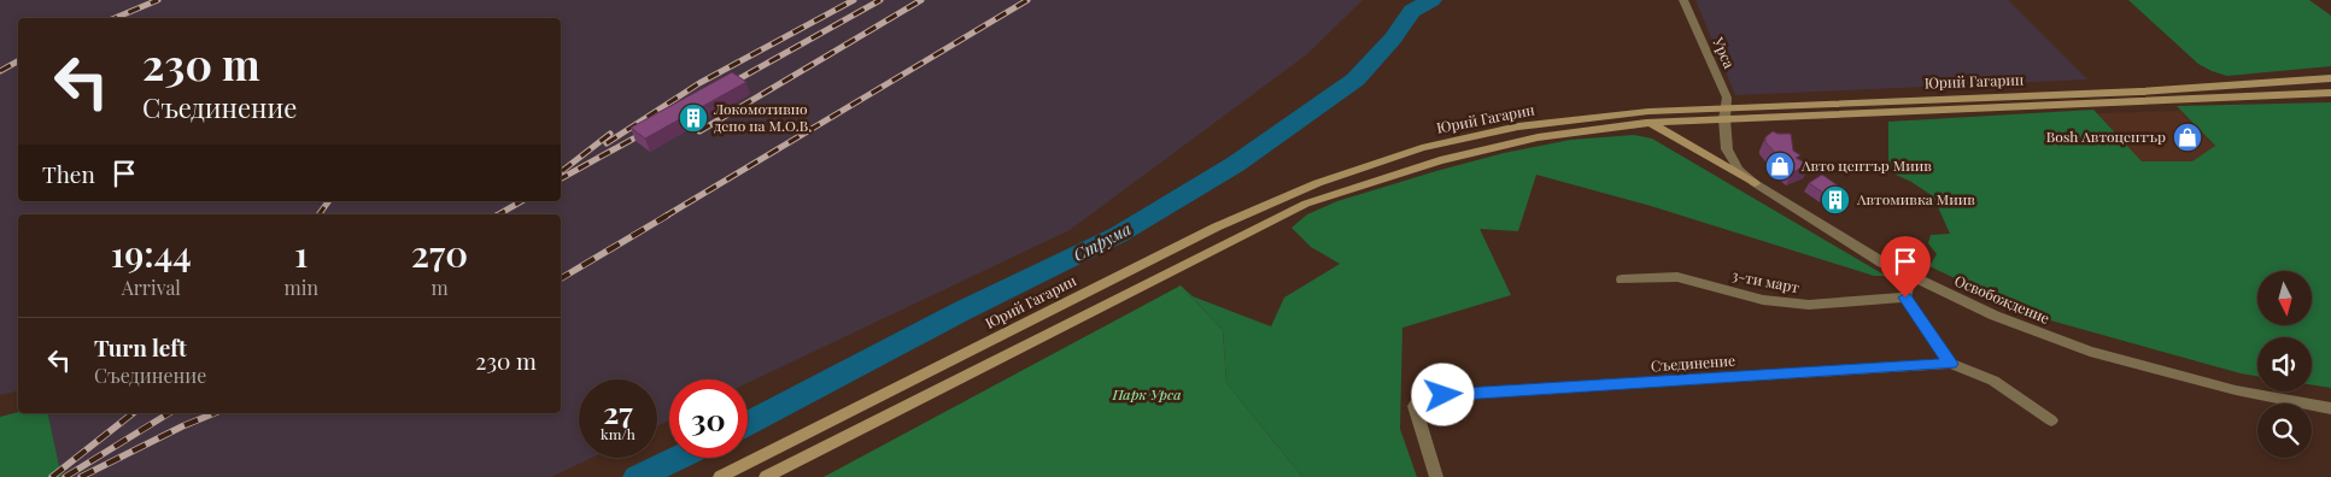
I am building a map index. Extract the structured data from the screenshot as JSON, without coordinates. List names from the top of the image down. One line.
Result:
{"streets":{"street":["Урса","Юрий Гагарин","3-ти март","Освобождение","Съединение"]},"crossings":[["Урса","Юрий Гагарин"],["Урса","Освобождение"],["Юрий Гагарин","Освобождение"]],"water":["Струма"],"parks":["Парк Урса"],"places":{"building":["Локомотивно депо на М.О.В.","Автомивка Миив"],"shop":["Bosh Автоцентър","Авто център Миив"]},"north":"bottom","page":{"turn":["230 m","Съединение"],"then":"Then","eta":["19:44","Arrival","1","min","270","m"],"list":[{"name":"Turn left","note":"Съединение","value":"230 m"}],"speed":"27 km/h","limit":"30"}}
